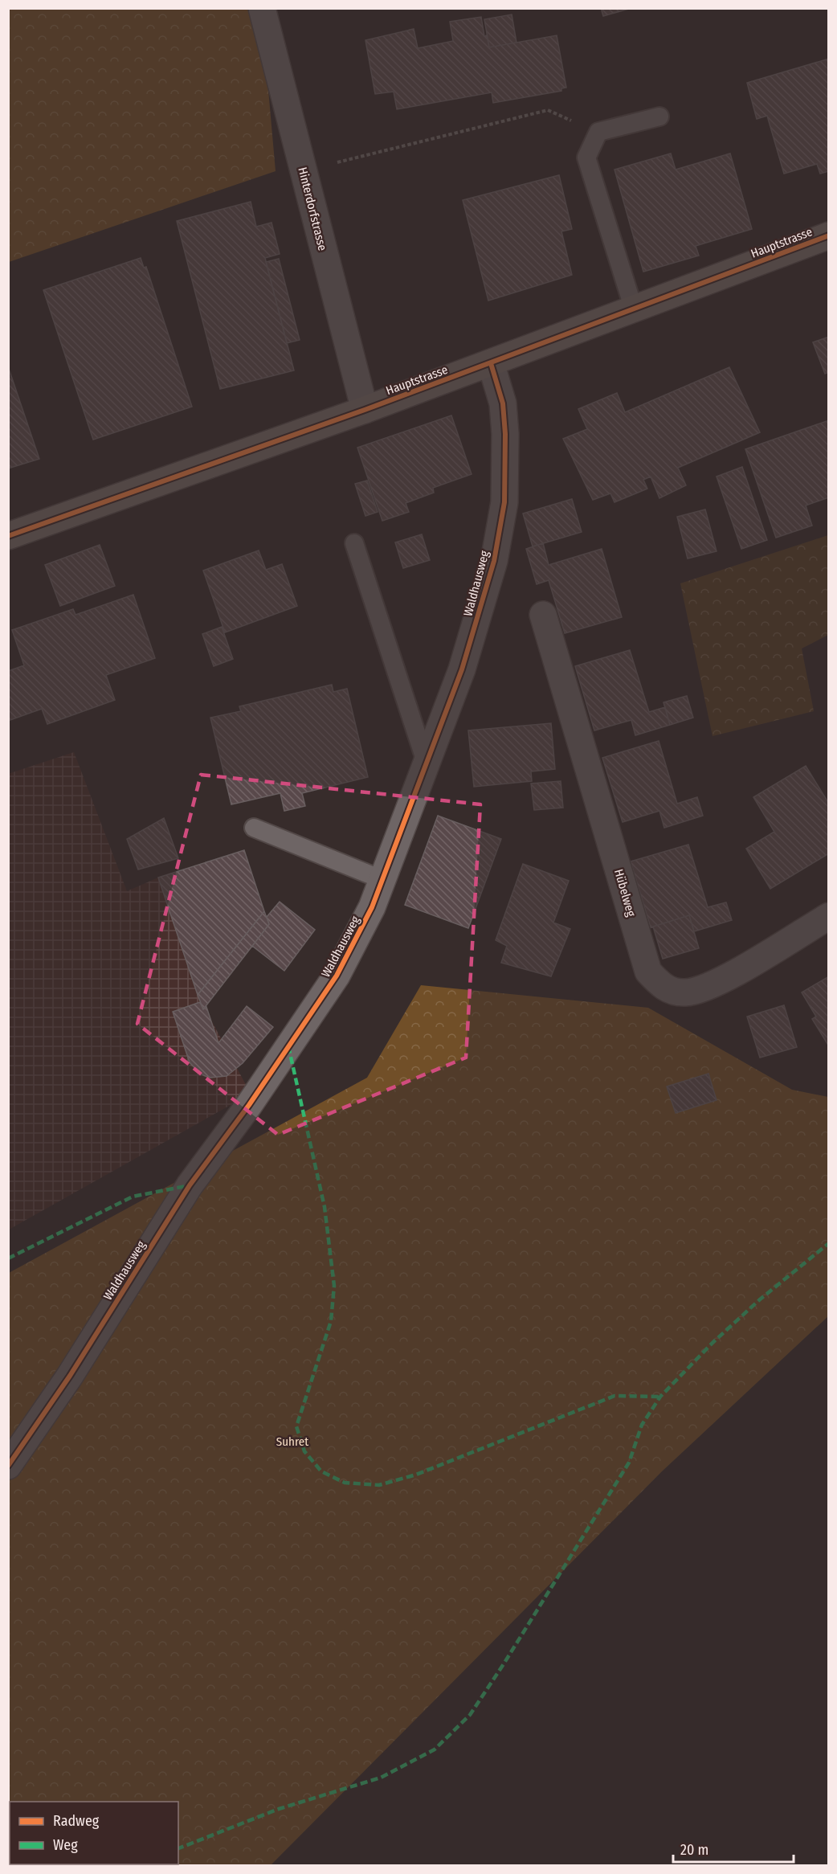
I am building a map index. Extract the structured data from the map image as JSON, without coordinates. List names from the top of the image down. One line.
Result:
{"streets":{"main road":["Hauptstrasse"],"street":["Hinterdorfstrasse","Waldhausweg","Hübelweg"]},"crossings":[["Hinterdorfstrasse","Hauptstrasse"],["Hauptstrasse","Waldhausweg"]],"parks":["Suhret"],"legend":["Radweg","Weg"],"scale_bar":"20 m"}
